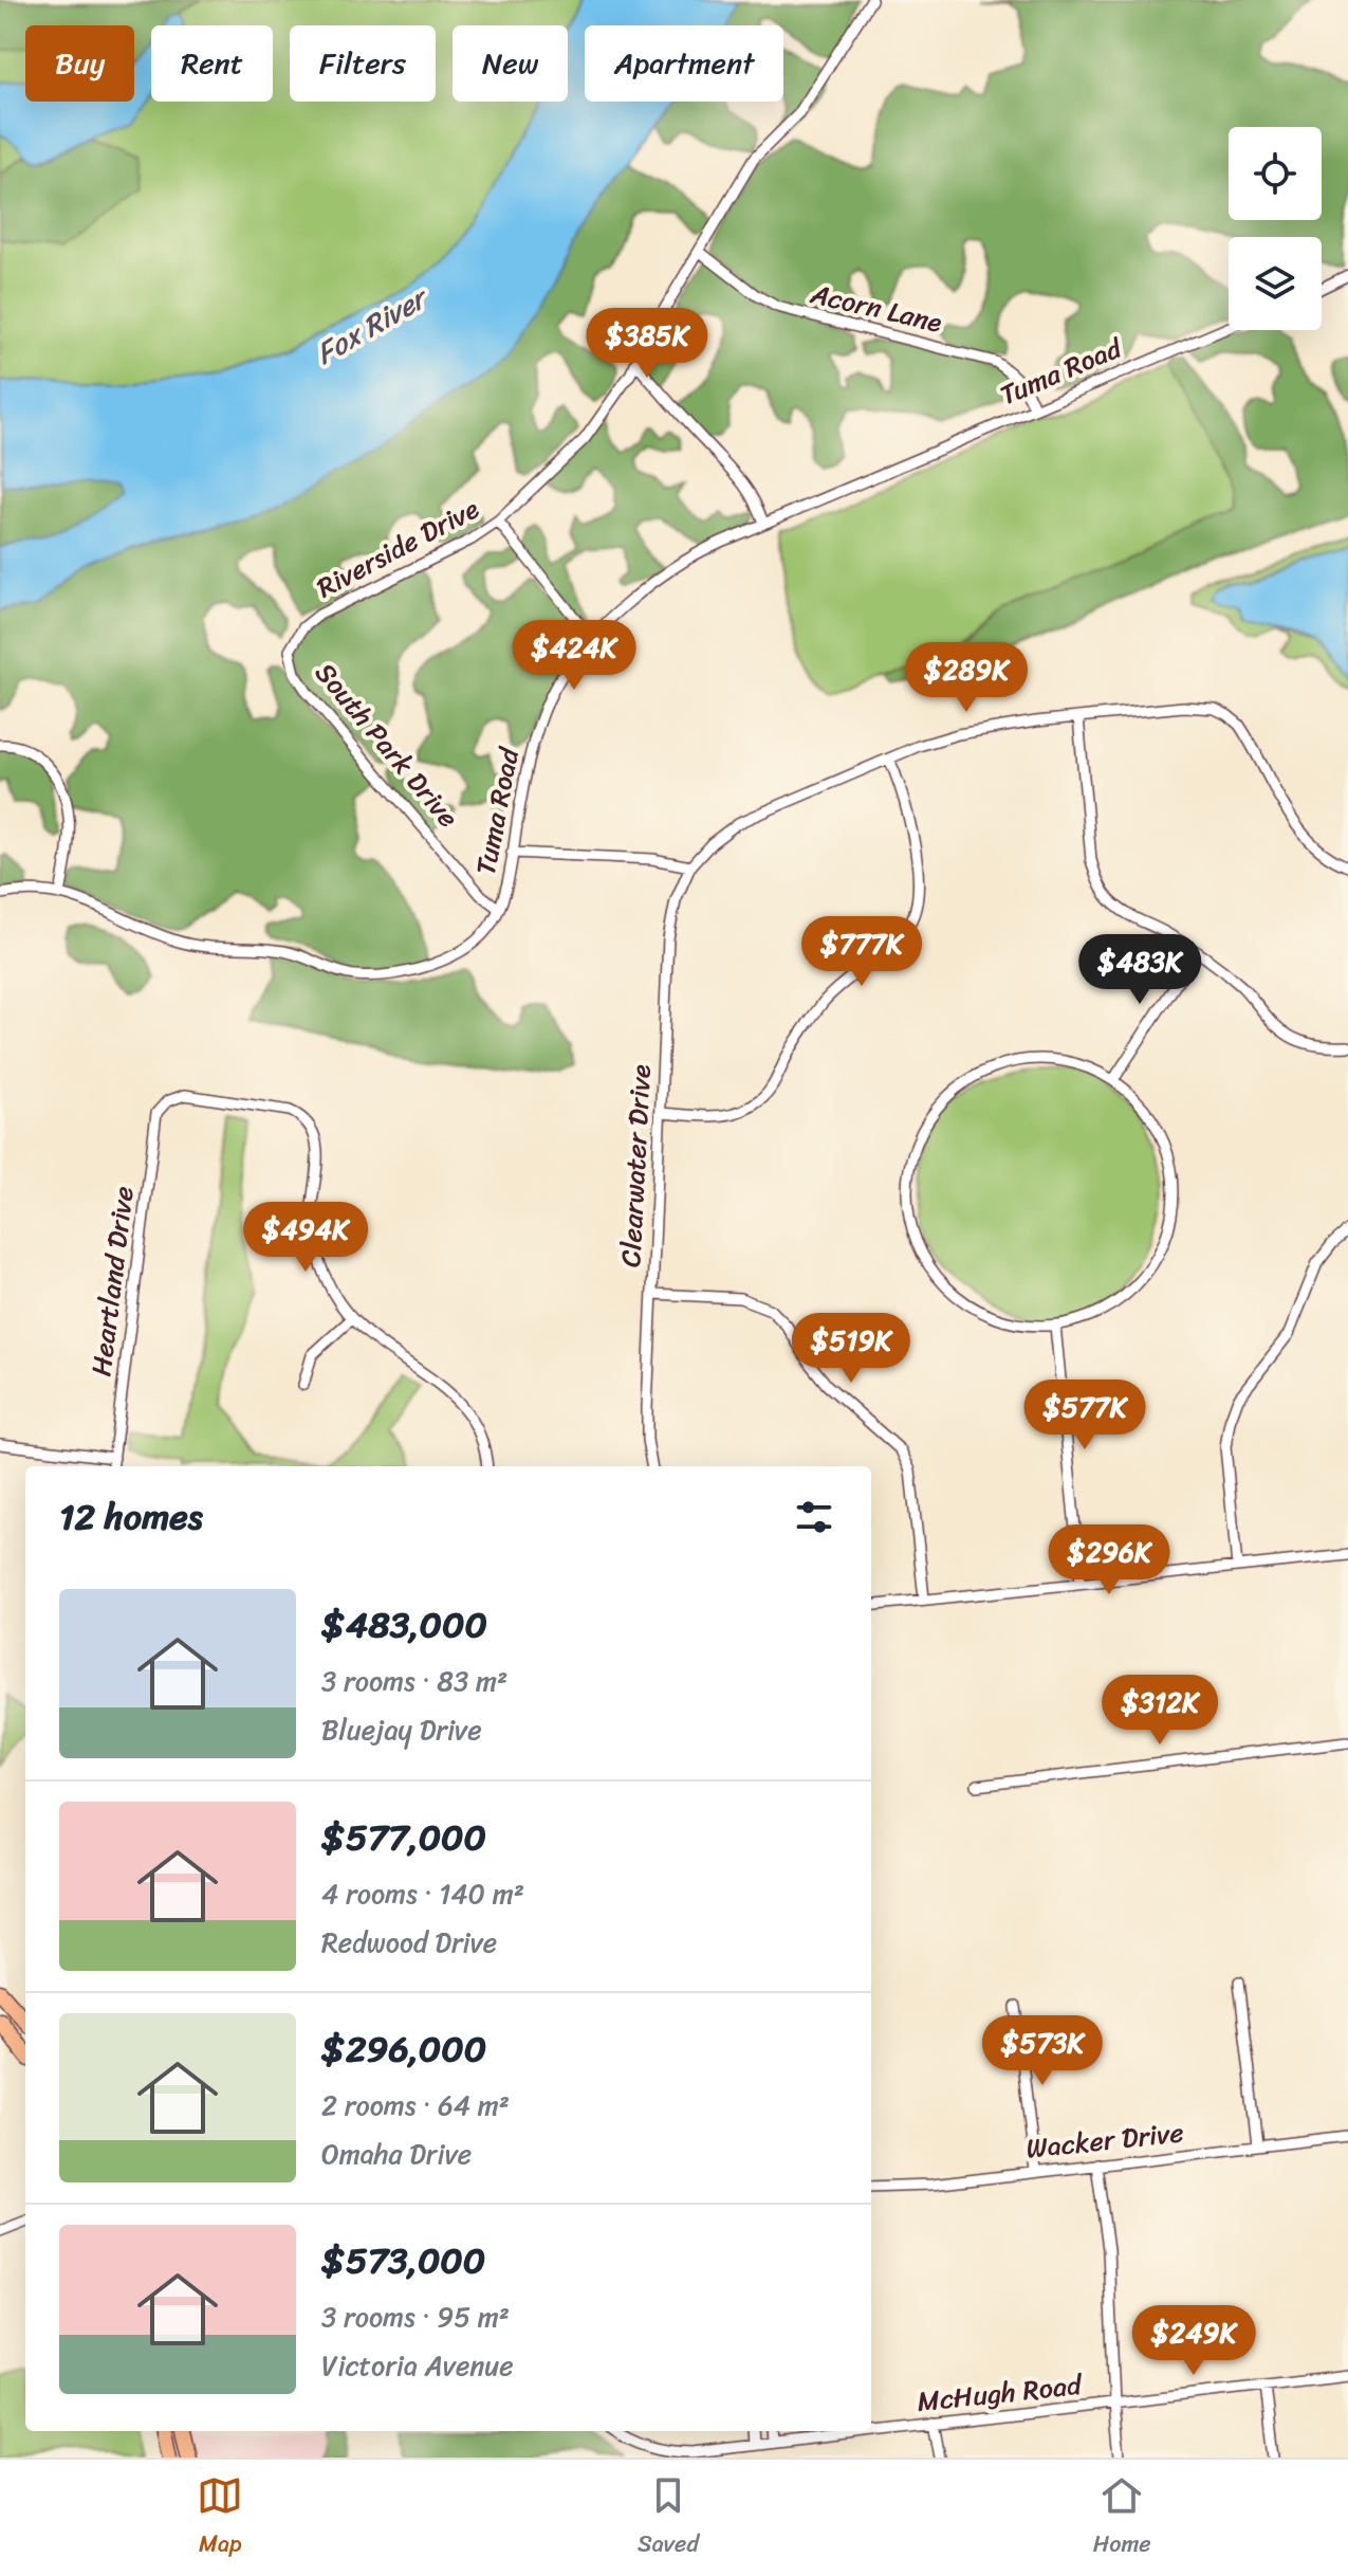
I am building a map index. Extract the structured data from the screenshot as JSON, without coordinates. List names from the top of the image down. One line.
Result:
{"streets":{"street":["Acorn Lane","Tuma Road","Riverside Drive","South Park Drive","Clearwater Drive","Heartland Drive","Wacker Drive","McHugh Road"]},"crossings":[["Acorn Lane","Tuma Road"],["Acorn Lane","Riverside Drive"],["Tuma Road","South Park Drive"],["Riverside Drive","South Park Drive"]],"water":["Fox River"],"page":{"chip":["Buy","Rent","Filters","New","Apartment"],"price":["$385K","$424K","$289K","$777K","$483K","$494K","$519K","$577K","$296K","$312K","$573K","$249K"],"heading":"12 homes","list":[{"name":"$483,000","note":"3 rooms · 83 m² · Bluejay Drive"},{"name":"$577,000","note":"4 rooms · 140 m² · Redwood Drive"},{"name":"$296,000","note":"2 rooms · 64 m² · Omaha Drive"},{"name":"$573,000","note":"3 rooms · 95 m² · Victoria Avenue"}],"tabs":["Map","Saved","Home"]}}
